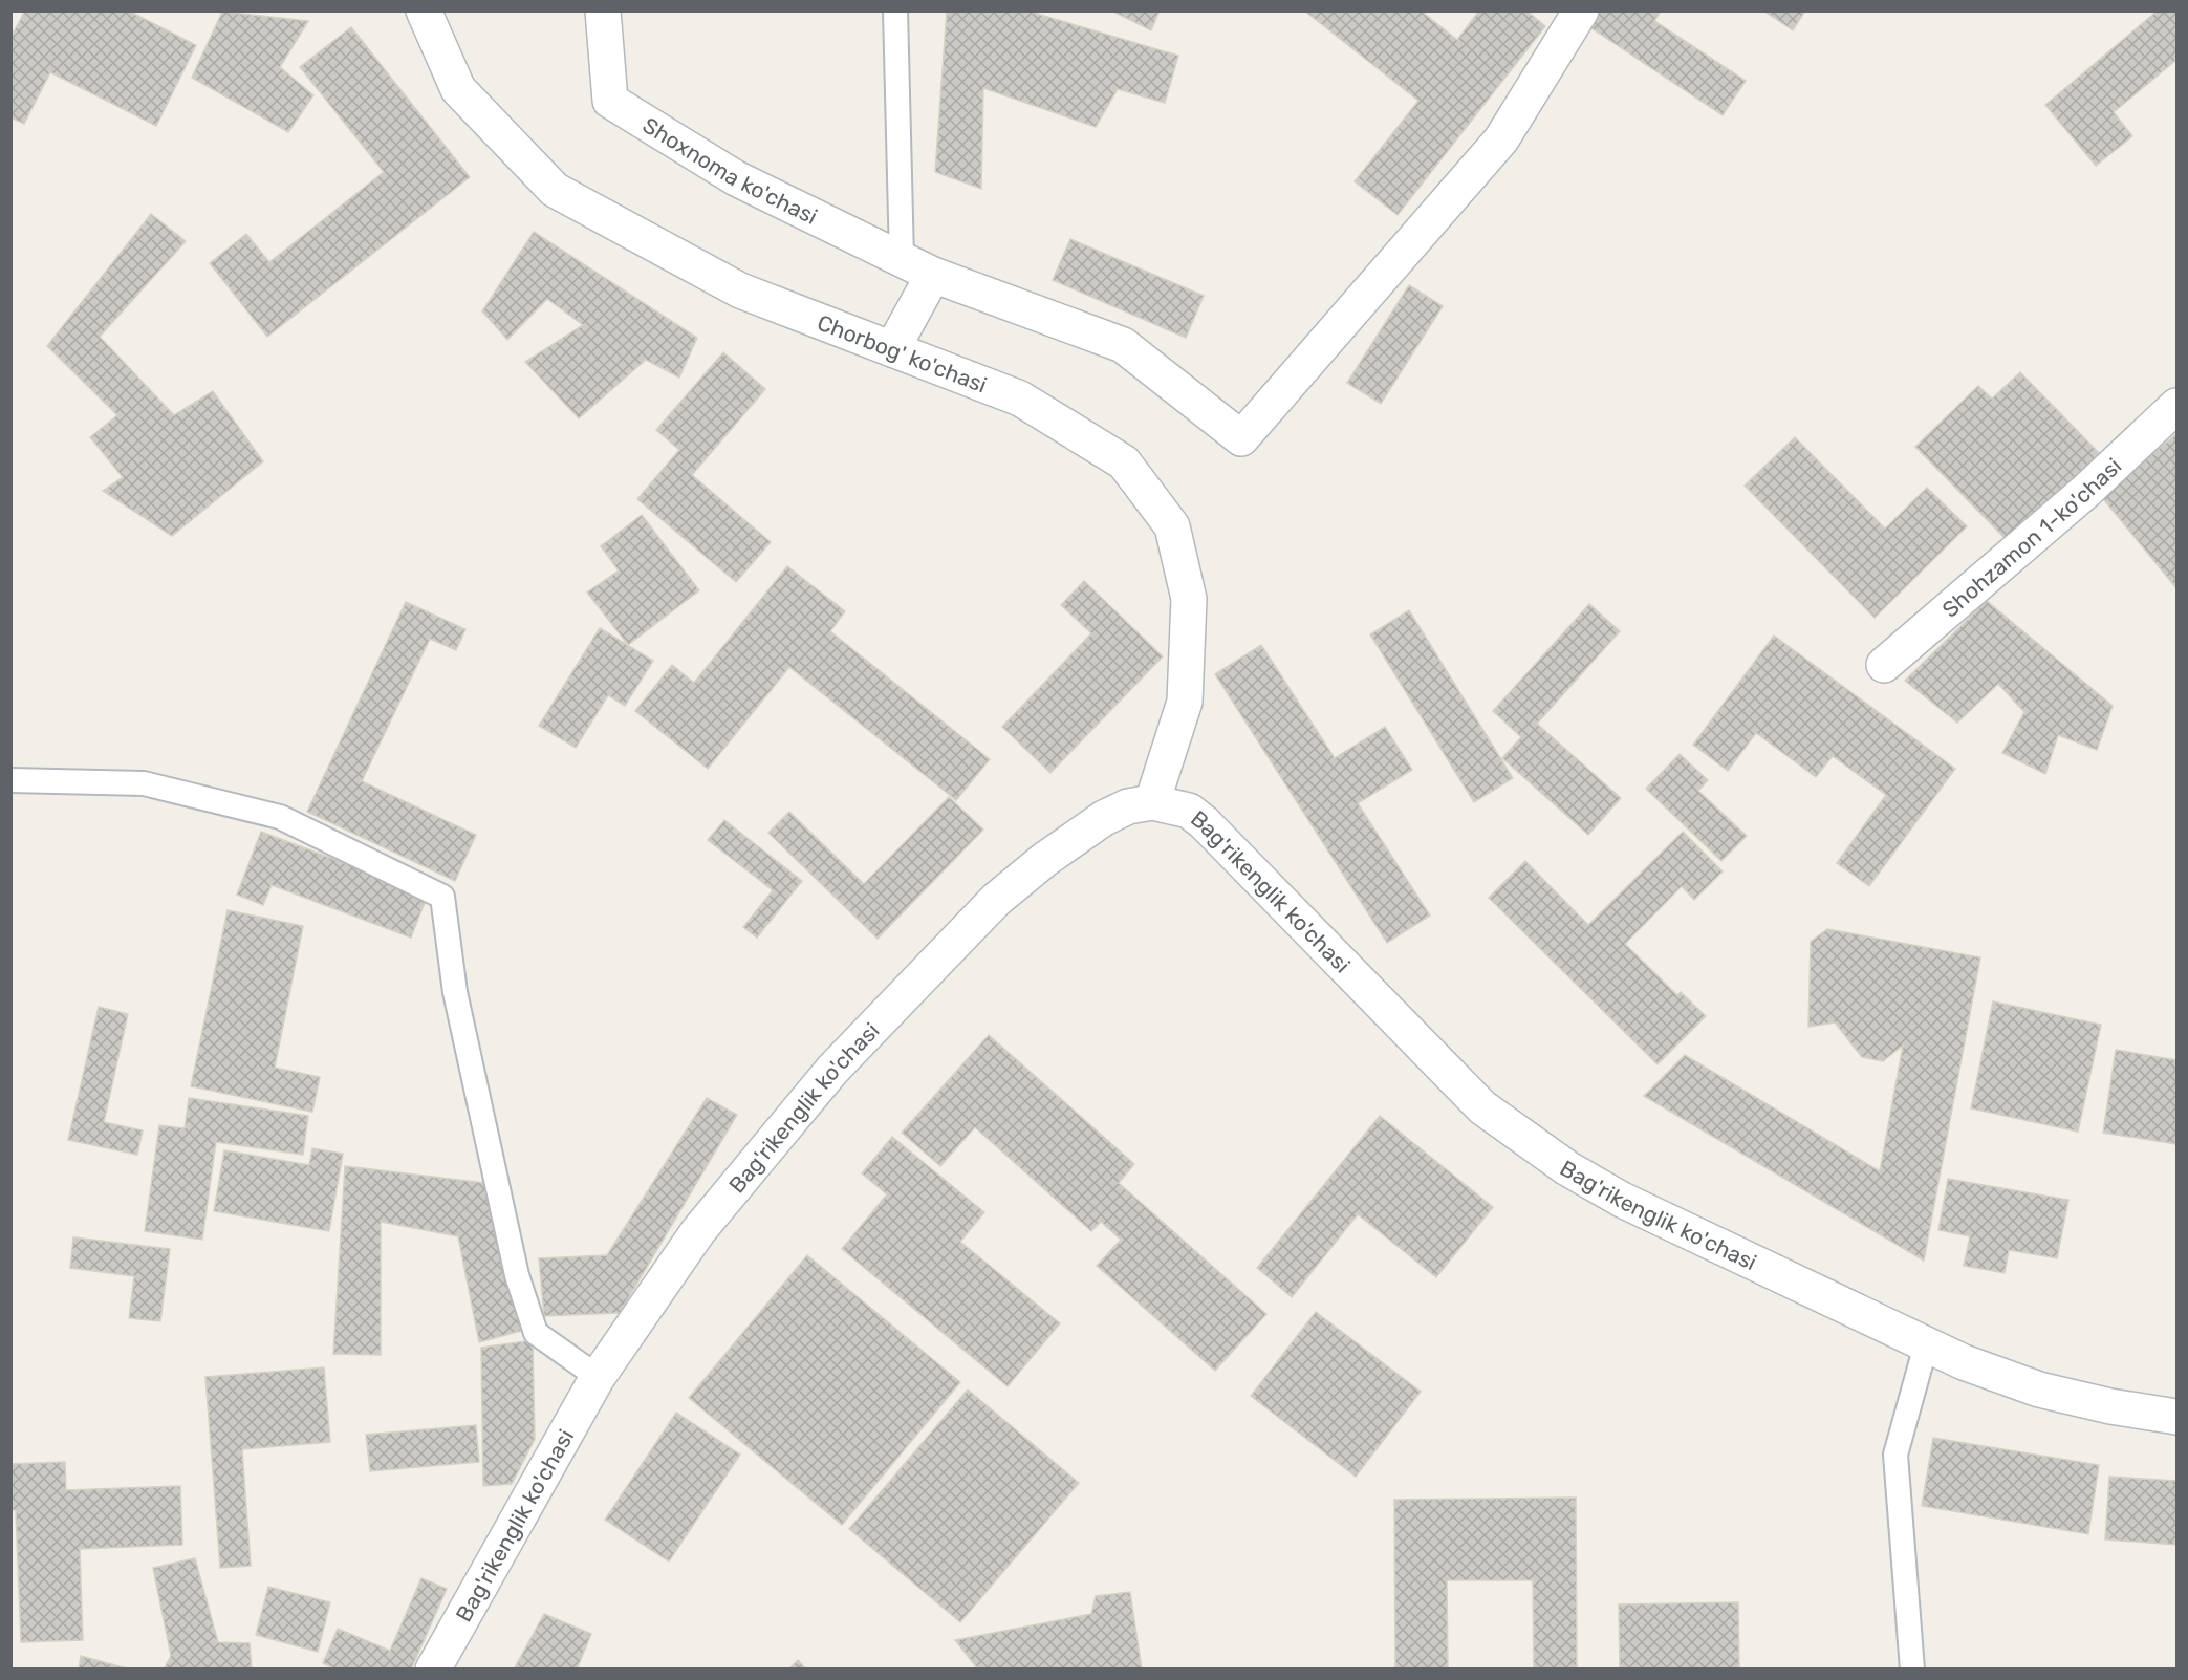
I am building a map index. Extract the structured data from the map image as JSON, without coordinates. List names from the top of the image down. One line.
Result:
{"streets":{"street":["Shoxnoma ko'chasi","Chorbog' ko'chasi","Shohzamon 1-ko'chasi","Bag'rikenglik ko'chasi"]},"crossings":[["Chorbog' ko'chasi","Bag'rikenglik ko'chasi"]]}
